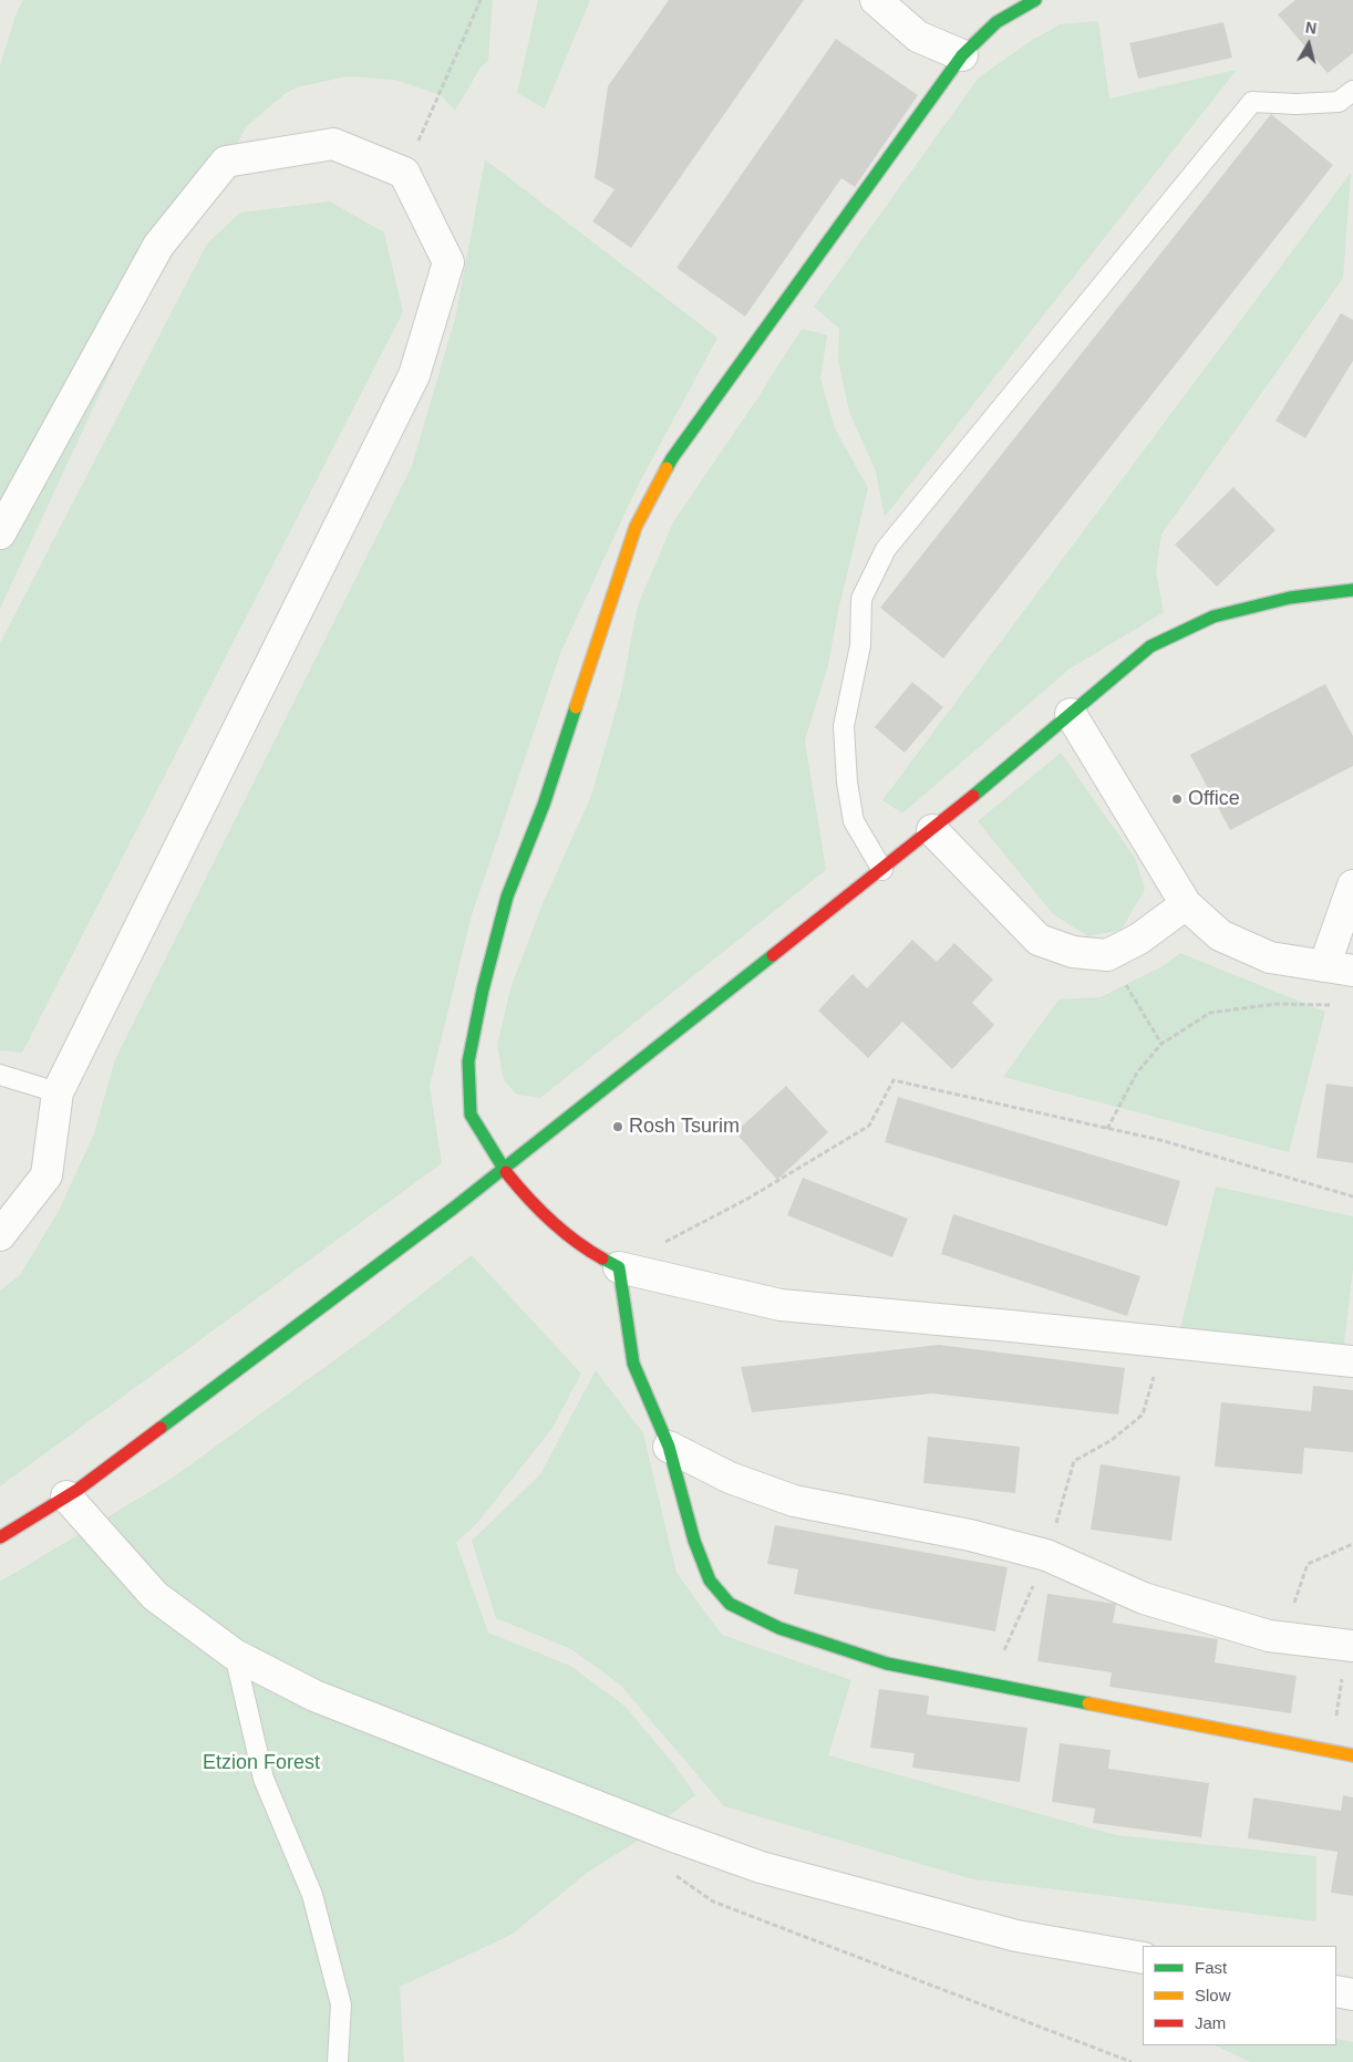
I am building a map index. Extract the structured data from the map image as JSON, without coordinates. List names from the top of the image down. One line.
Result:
{"parks":["Etzion Forest"],"places":["Office","Rosh Tsurim"],"legend":["Fast","Slow","Jam"],"north":"top"}
